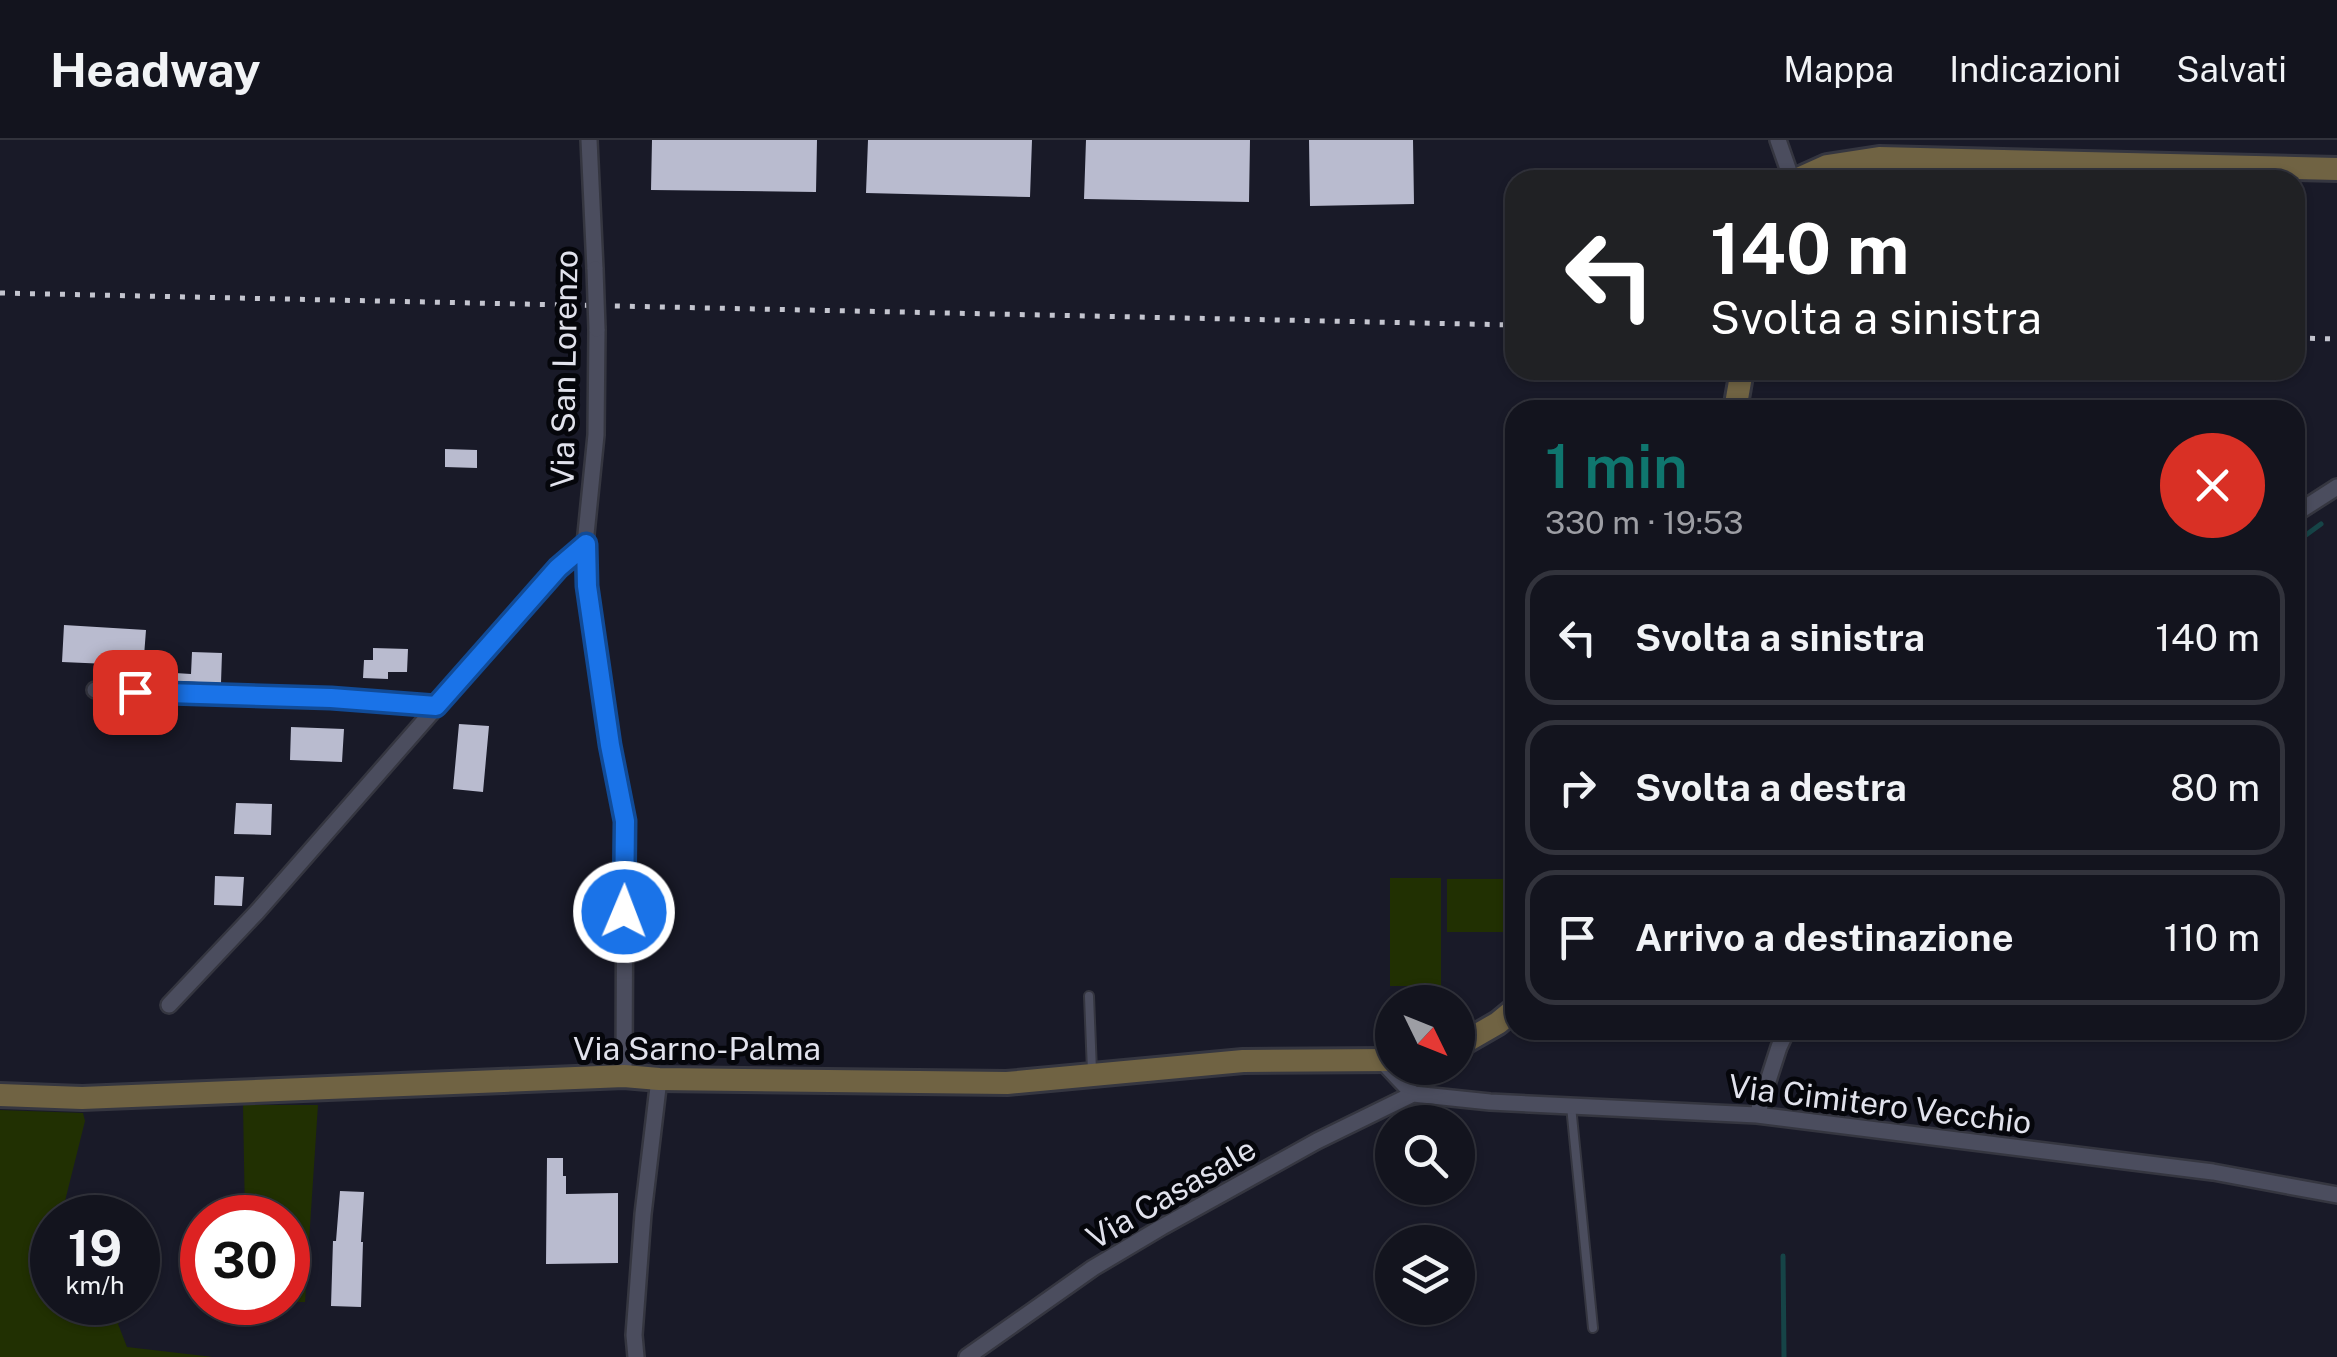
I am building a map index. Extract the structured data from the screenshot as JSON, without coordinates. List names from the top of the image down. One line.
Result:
{"streets":{"main road":["Via Sarno-Palma"],"street":["Via San Lorenzo","Via Cimitero Vecchio","Via Casasale"]},"crossings":[["Via San Lorenzo","Via Sarno-Palma"],["Via Cimitero Vecchio","Via Casasale"]],"north":"bottom right","page":{"header":"Headway","nav":["Mappa","Indicazioni","Salvati"],"turn":["140 m","Svolta a sinistra"],"heading":["1 min","330 m · 19:53"],"list":[{"name":"Svolta a sinistra","value":"140 m"},{"name":"Svolta a destra","value":"80 m"},{"name":"Arrivo a destinazione","value":"110 m"}],"speed":"19 km/h","limit":"30"}}
